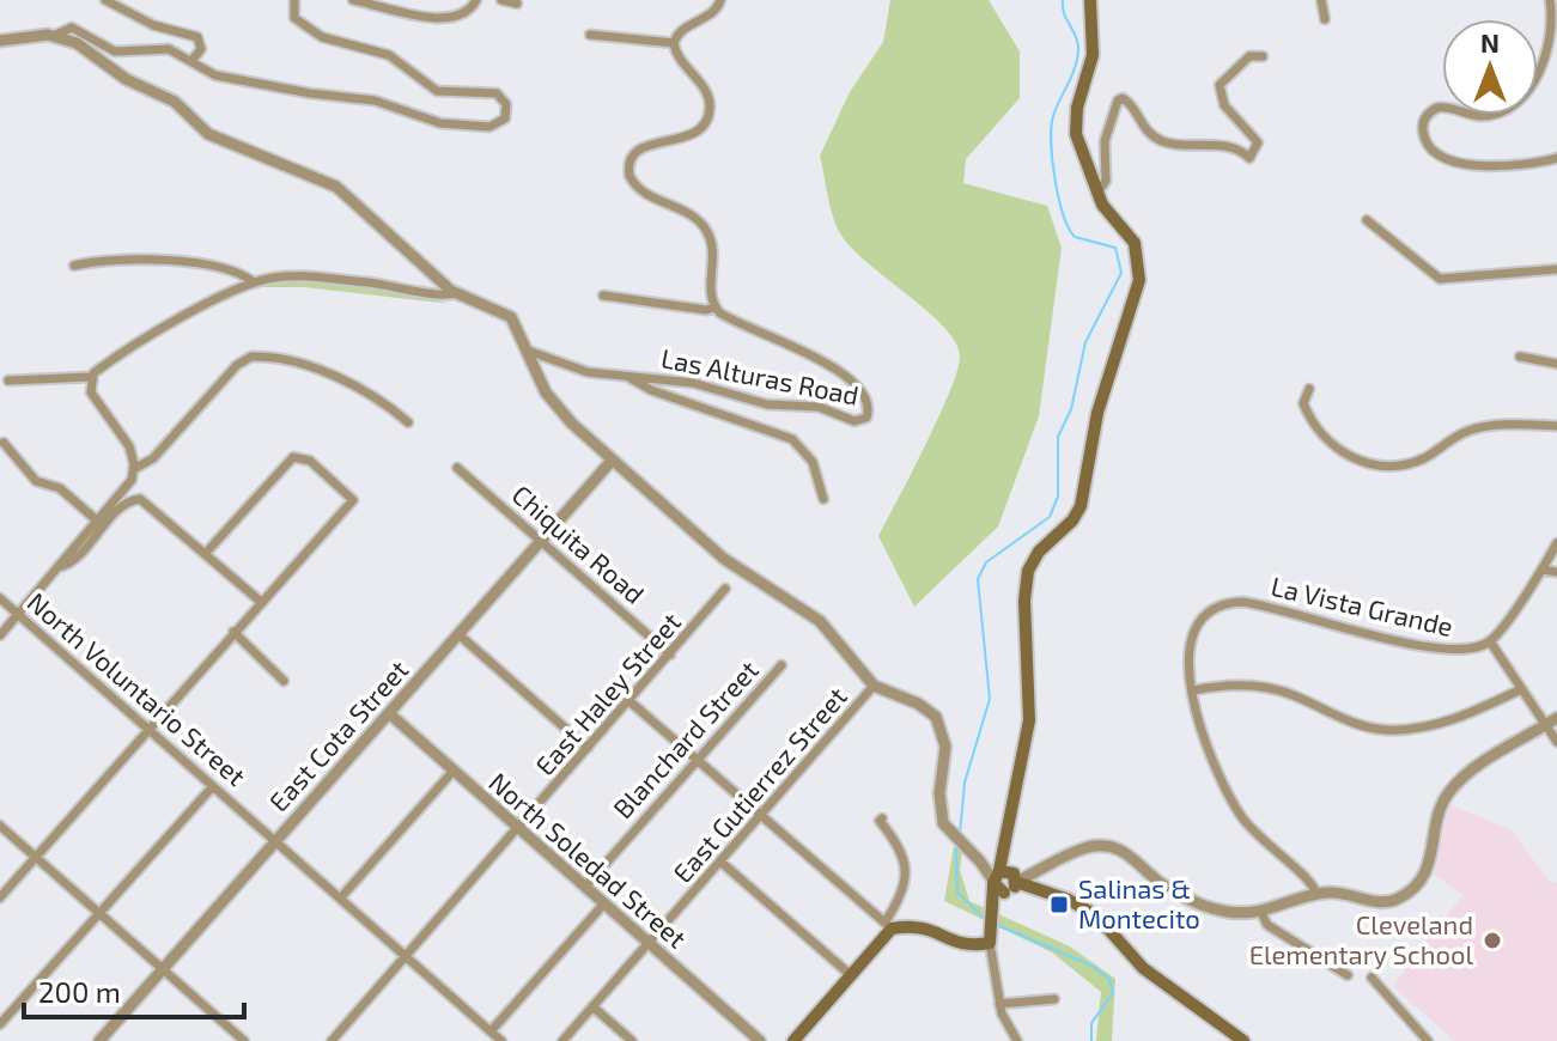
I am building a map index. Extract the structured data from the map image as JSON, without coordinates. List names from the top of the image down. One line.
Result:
{"streets":{"street":["Las Alturas Road","Chiquita Road","La Vista Grande","North Voluntario Street","East Haley Street","East Cota Street","Blanchard Street","East Gutierrez Street","North Soledad Street"]},"crossings":[["Chiquita Road","East Haley Street"],["Chiquita Road","East Cota Street"],["North Voluntario Street","East Haley Street"],["North Voluntario Street","East Cota Street"],["East Haley Street","North Soledad Street"],["East Cota Street","North Soledad Street"],["Blanchard Street","North Soledad Street"],["East Gutierrez Street","North Soledad Street"]],"places":{"transit":["Salinas & Montecito"],"other":["Cleveland Elementary School"]},"scale_bar":"200 m","north":"top"}
